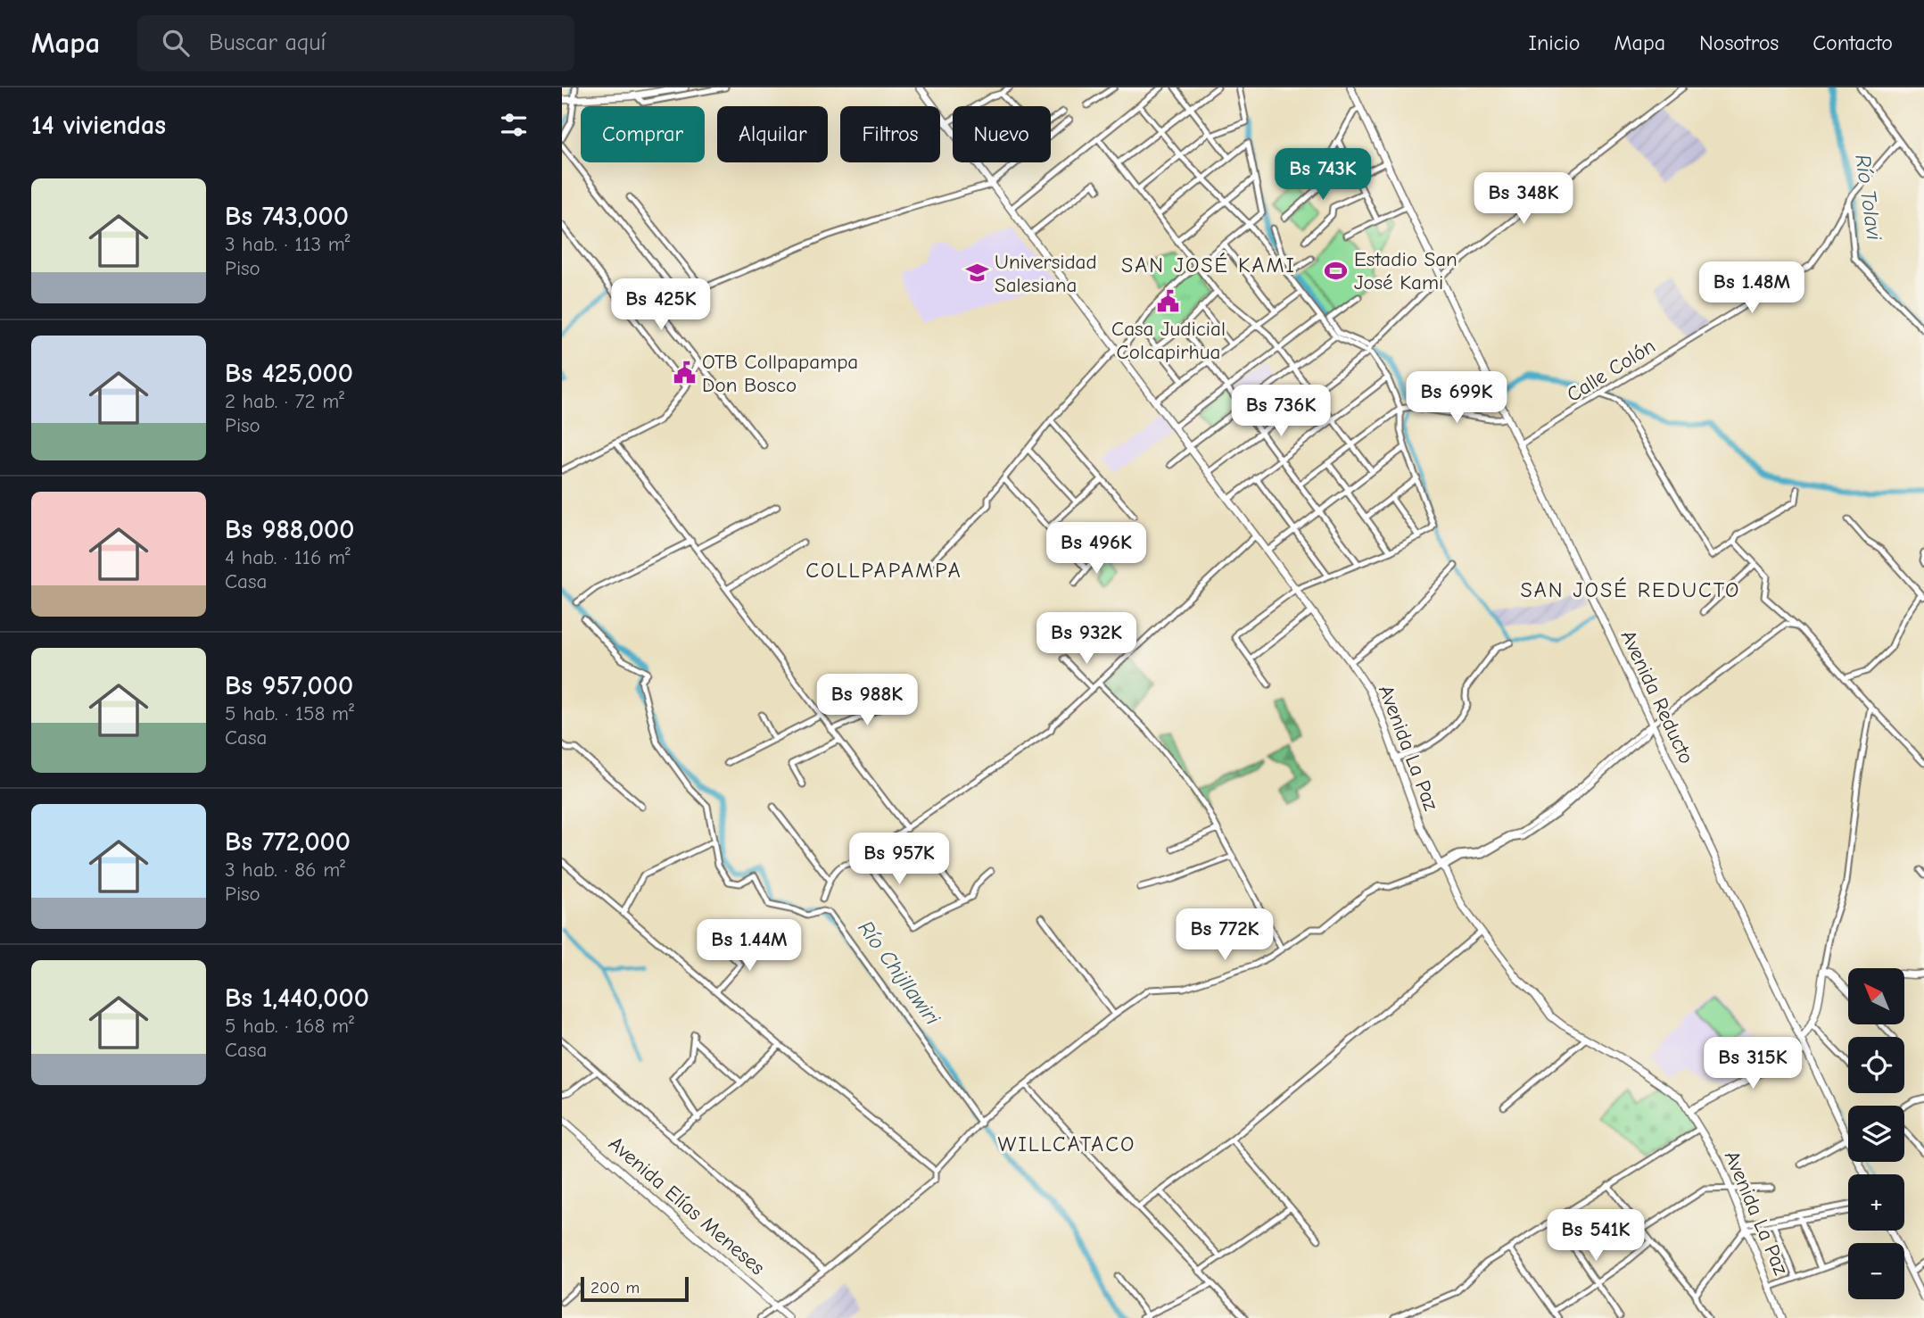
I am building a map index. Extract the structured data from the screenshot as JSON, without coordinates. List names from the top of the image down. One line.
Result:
{"streets":{"main road":["Avenida Reducto","Avenida La Paz","Avenida Elías Meneses"],"street":["Calle Colón"]},"crossings":[["Calle Colón","Avenida Reducto"]],"districts":["SAN JOSÉ KAMI","COLLPAPAMPA","SAN JOSÉ REDUCTO","WILLCATACO"],"water":["Río Tolavi","Río Chijllawiri"],"places":{"sports":["Estadio San José Kami"],"school or university":["Universidad Salesiana"],"public building":["Casa Judicial Colcapirhua","OTB Collpapampa Don Bosco"]},"scale_bar":"200 m","north":"top left","page":{"header":"Mapa","search":"Buscar aquí","nav":["Inicio","Mapa","Nosotros","Contacto"],"heading":"14 viviendas","chip":["Comprar","Alquilar","Filtros","Nuevo"],"price":["Bs 743K","Bs 348K","Bs 1.48M","Bs 425K","Bs 699K","Bs 736K","Bs 496K","Bs 932K","Bs 988K","Bs 957K","Bs 772K","Bs 1.44M","Bs 315K","Bs 541K"],"list":[{"name":"Bs 743,000","note":"3 hab. · 113 m² · Piso"},{"name":"Bs 425,000","note":"2 hab. · 72 m² · Piso"},{"name":"Bs 988,000","note":"4 hab. · 116 m² · Casa"},{"name":"Bs 957,000","note":"5 hab. · 158 m² · Casa"},{"name":"Bs 772,000","note":"3 hab. · 86 m² · Piso"},{"name":"Bs 1,440,000","note":"5 hab. · 168 m² · Casa"}],"map_buttons":["+","−"],"scale":"200 m"}}
